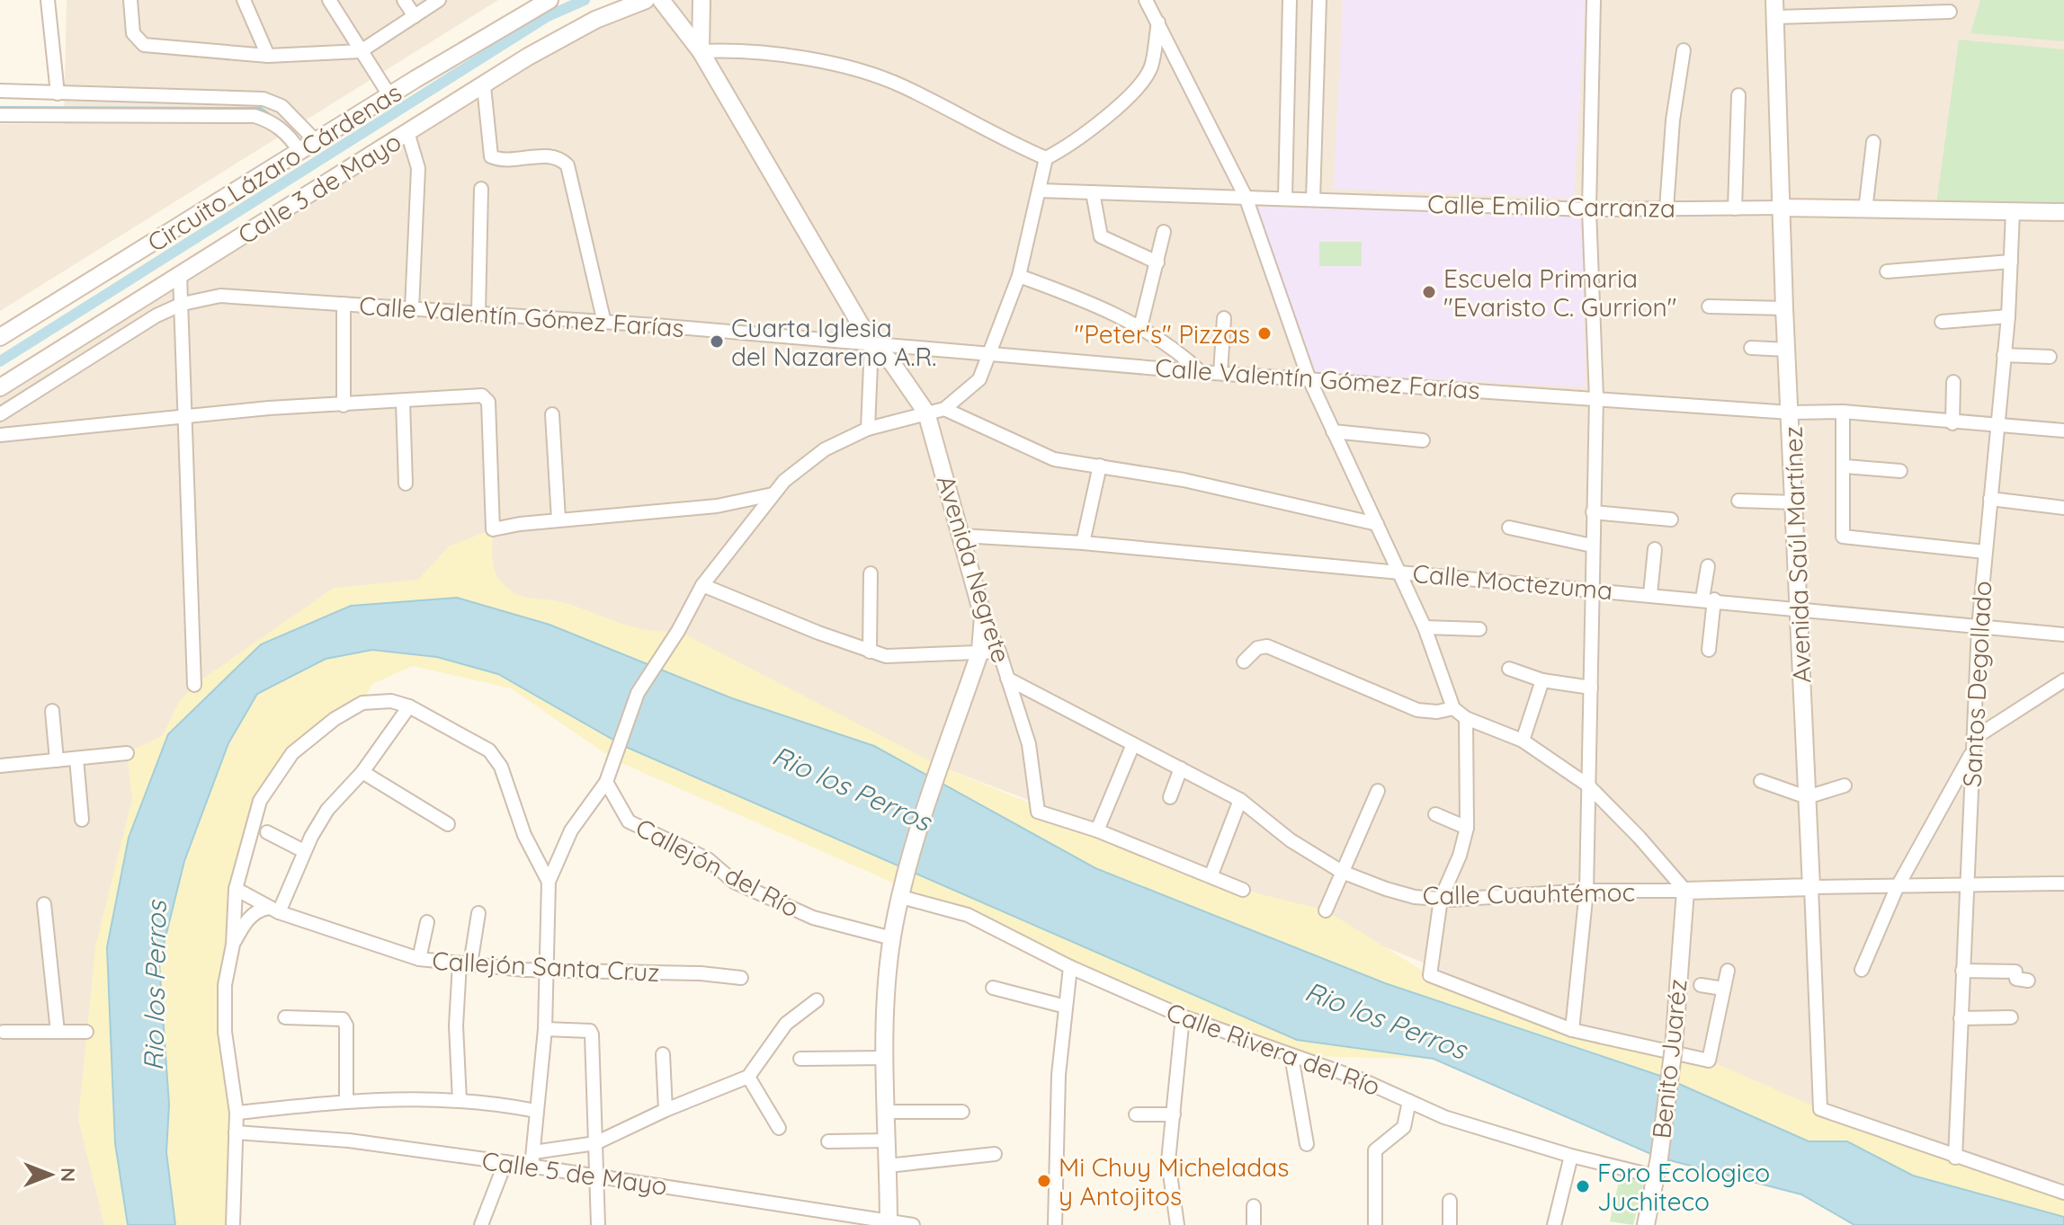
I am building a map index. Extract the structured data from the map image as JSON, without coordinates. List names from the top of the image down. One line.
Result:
{"streets":{"street":["Circuito Lázaro Cárdenas","Calle 3 de Mayo","Calle Emilio Carranza","Calle Valentín Gómez Farías","Avenida Saúl Martínez","Avenida Negrete","Calle Moctezuma","Santos Degollado","Callejón del Río","Calle Cuauhtémoc","Callejón Santa Cruz","Calle Rivera del Río","Benito Juaréz","Calle 5 de Mayo"]},"crossings":[["Calle Emilio Carranza","Avenida Saúl Martínez"],["Calle Emilio Carranza","Santos Degollado"],["Calle Valentín Gómez Farías","Avenida Saúl Martínez"],["Calle Valentín Gómez Farías","Avenida Negrete"],["Calle Valentín Gómez Farías","Santos Degollado"],["Avenida Saúl Martínez","Calle Moctezuma"],["Avenida Saúl Martínez","Santos Degollado"],["Avenida Saúl Martínez","Calle Cuauhtémoc"],["Avenida Negrete","Calle Moctezuma"],["Avenida Negrete","Calle Cuauhtémoc"],["Calle Moctezuma","Santos Degollado"],["Santos Degollado","Calle Cuauhtémoc"],["Calle Cuauhtémoc","Benito Juaréz"],["Calle Rivera del Río","Benito Juaréz"]],"water":["Rio los Perros"],"places":["Escuela Primaria \"Evaristo C. Gurrion\"","\"Peter's\" Pizzas","Cuarta Iglesia del Nazareno A.R.","Mi Chuy Micheladas y Antojitos","Foro Ecologico Juchiteco"],"north":"right"}
